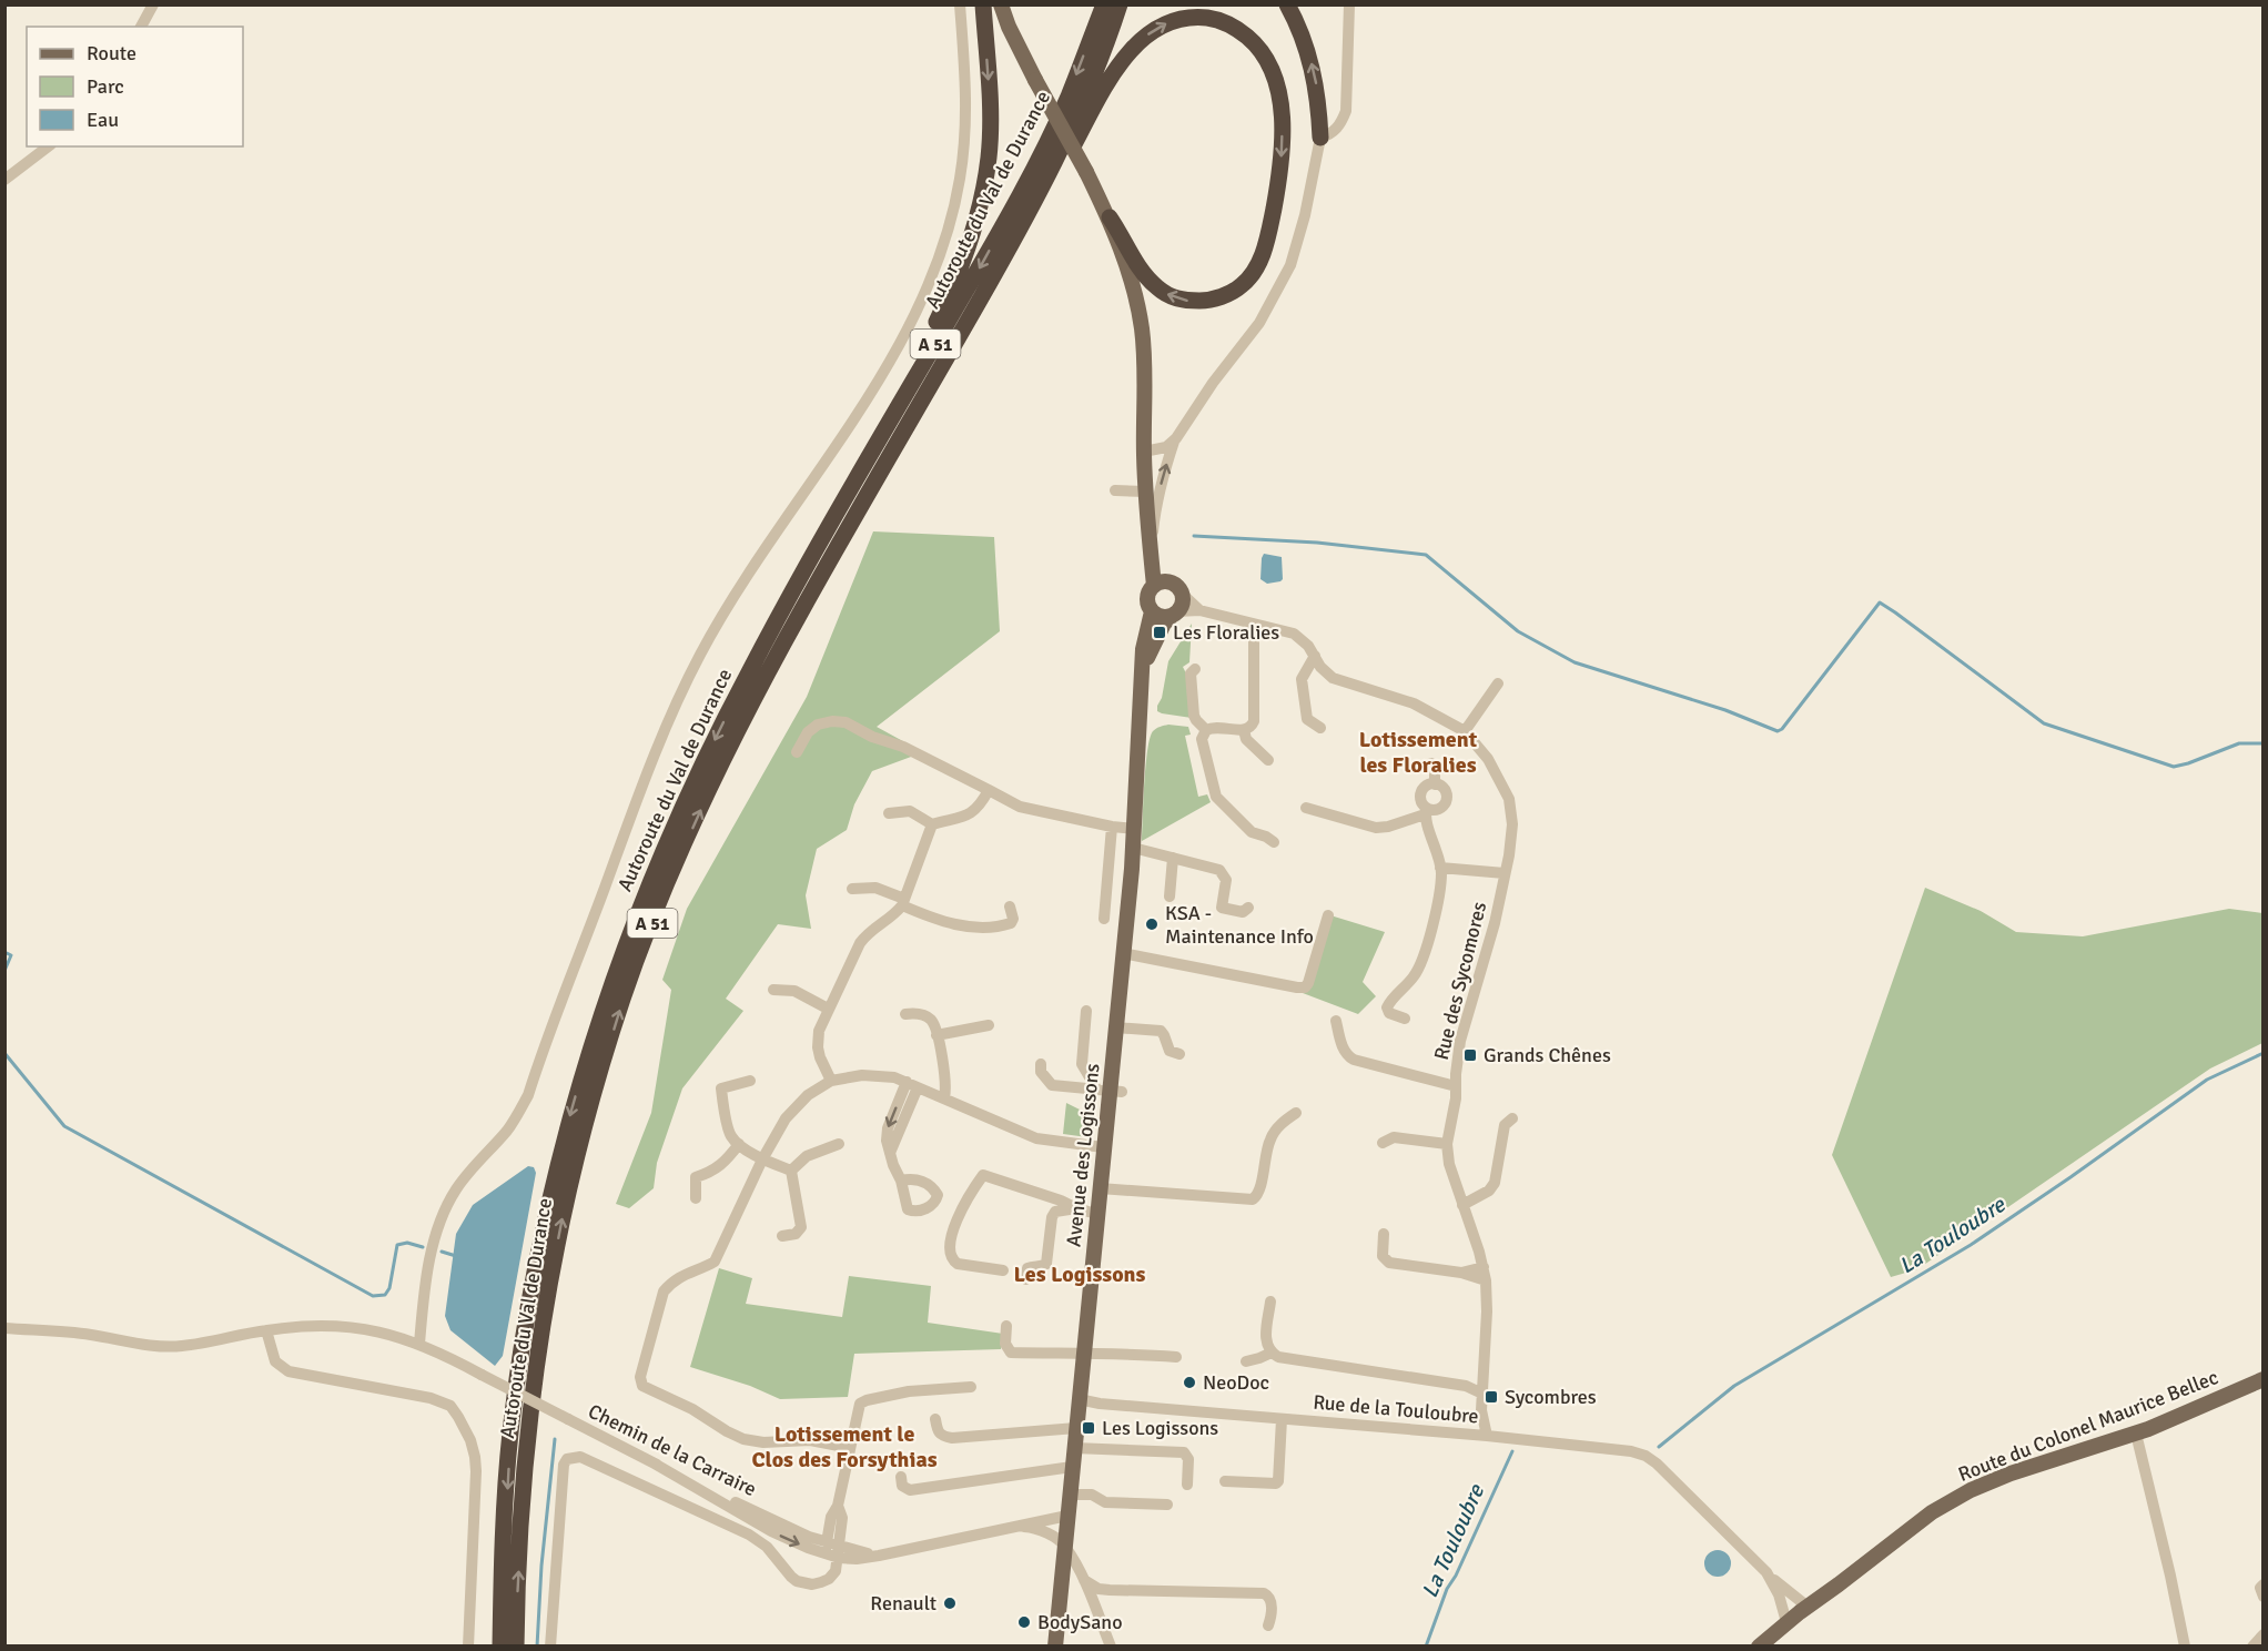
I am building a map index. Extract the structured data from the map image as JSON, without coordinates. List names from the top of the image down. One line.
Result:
{"streets":{"highway":["Autoroute du Val de Durance","A 51"],"main road":["Avenue des Logissons","Route du Colonel Maurice Bellec"],"street":["Rue des Sycomores","Rue de la Touloubre","Chemin de la Carraire"]},"crossings":[["Avenue des Logissons","Rue de la Touloubre"],["Rue de la Touloubre","Route du Colonel Maurice Bellec"]],"districts":["Lotissement les Floralies","Les Logissons","Lotissement le Clos des Forsythias"],"water":["La Touloubre"],"places":{"transit":["Les Floralies","Grands Chênes","Sycombres","Les Logissons"],"other":["KSA - Maintenance Info","NeoDoc","Renault","BodySano"]},"legend":["Route","Parc","Eau"]}
